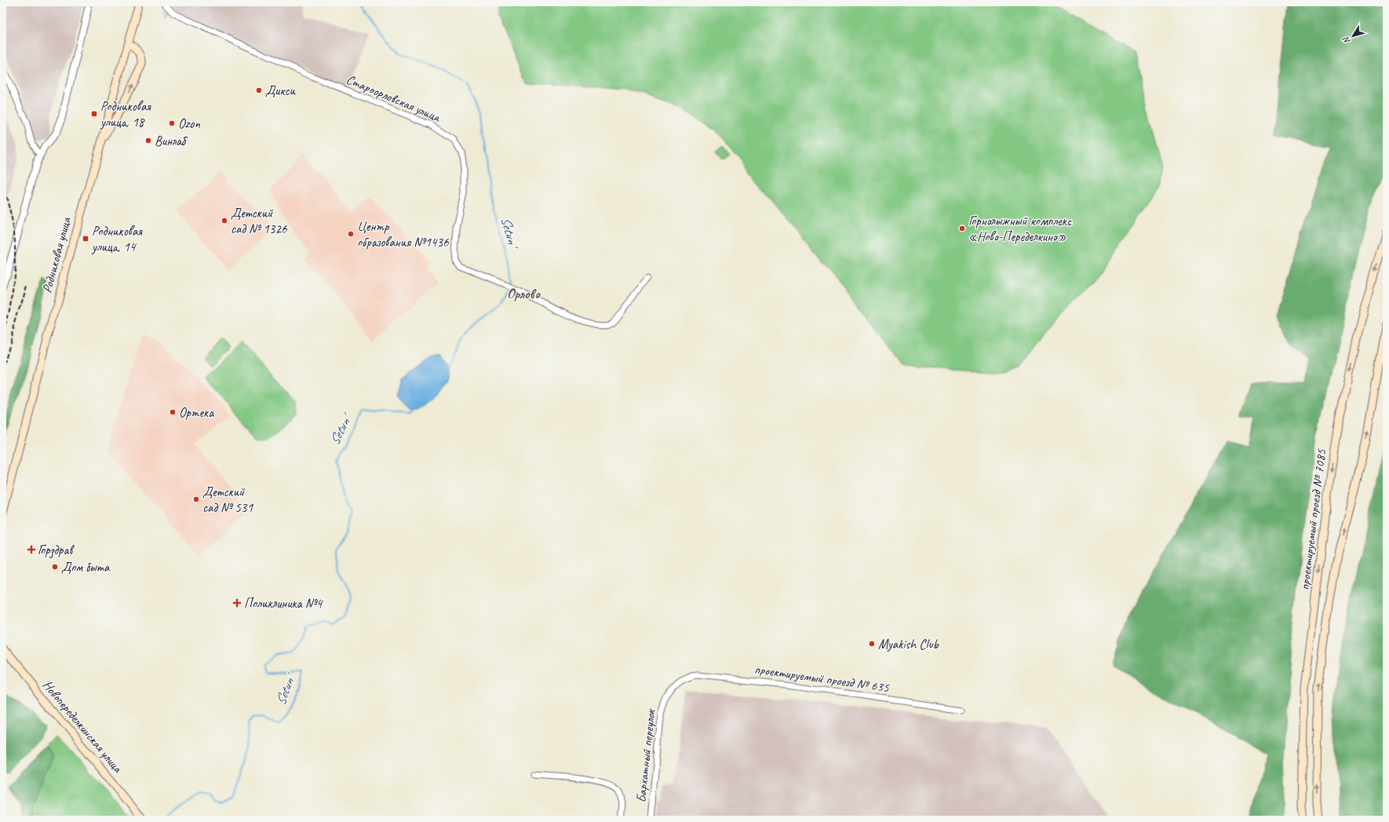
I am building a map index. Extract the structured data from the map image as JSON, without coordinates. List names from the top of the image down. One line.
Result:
{"streets":{"main road":["Родниковая улица","проектируемый проезд № 7085","Новопеределкинская улица"],"street":["Староорловская улица","проектируемый проезд № 635","Бархатный переулок"]},"crossings":[["проектируемый проезд № 635","Бархатный переулок"]],"districts":["Орлово"],"water":["Setun'"],"places":{"other":["Дикси","Ozon","Винлаб","Детский сад № 1326","Горнолыжный комплекс «Ново-Переделкино»","Центр образования №1436","Ортека","Детский сад № 531","Дом быта","Myakish Club"],"transit":["Родниковая улица, 18","Родниковая улица, 14"],"health":["Горздрав","Поликлиника №4"]},"north":"bottom left"}
